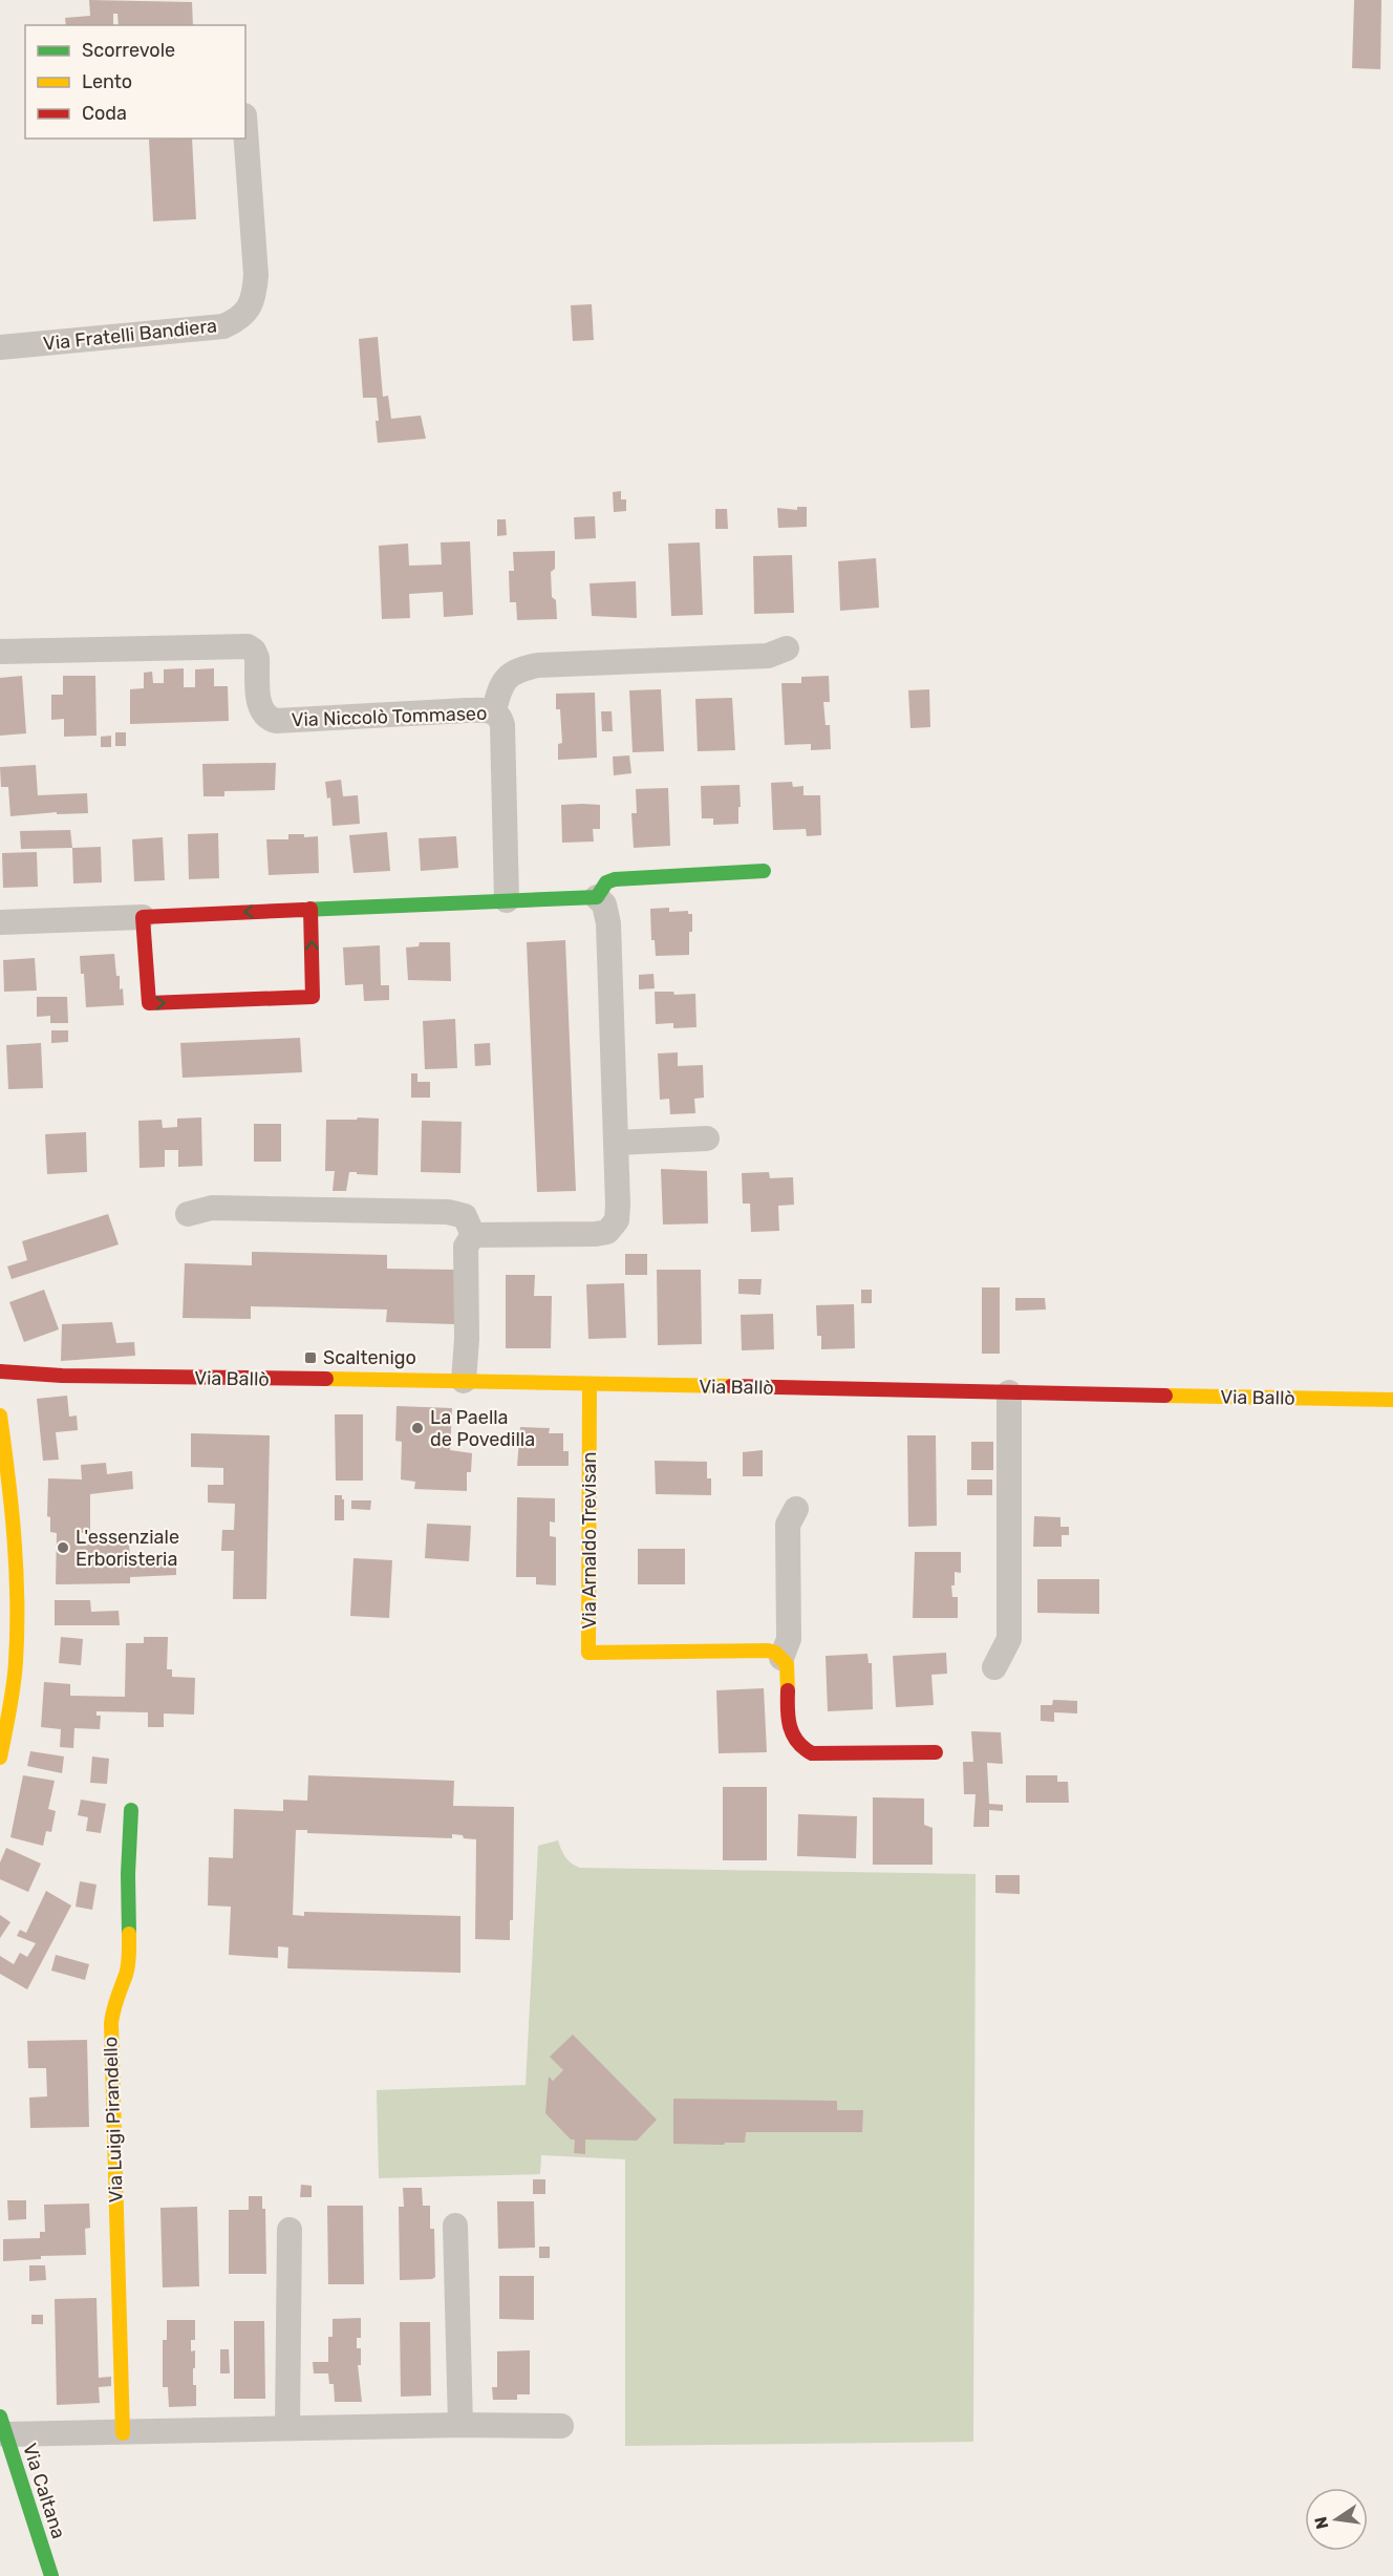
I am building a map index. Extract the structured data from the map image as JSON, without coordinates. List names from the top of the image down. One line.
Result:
{"streets":{"street":["Via Fratelli Bandiera","Via Niccolò Tommaseo","Via Ballò","Via Arnaldo Trevisan","Via Luigi Pirandello","Via Caltana"]},"crossings":[["Via Ballò","Via Arnaldo Trevisan"]],"places":{"transit":["Scaltenigo"],"other":["La Paella de Povedilla","L'essenziale Erboristeria"]},"legend":["Scorrevole","Lento","Coda"],"north":"left"}
